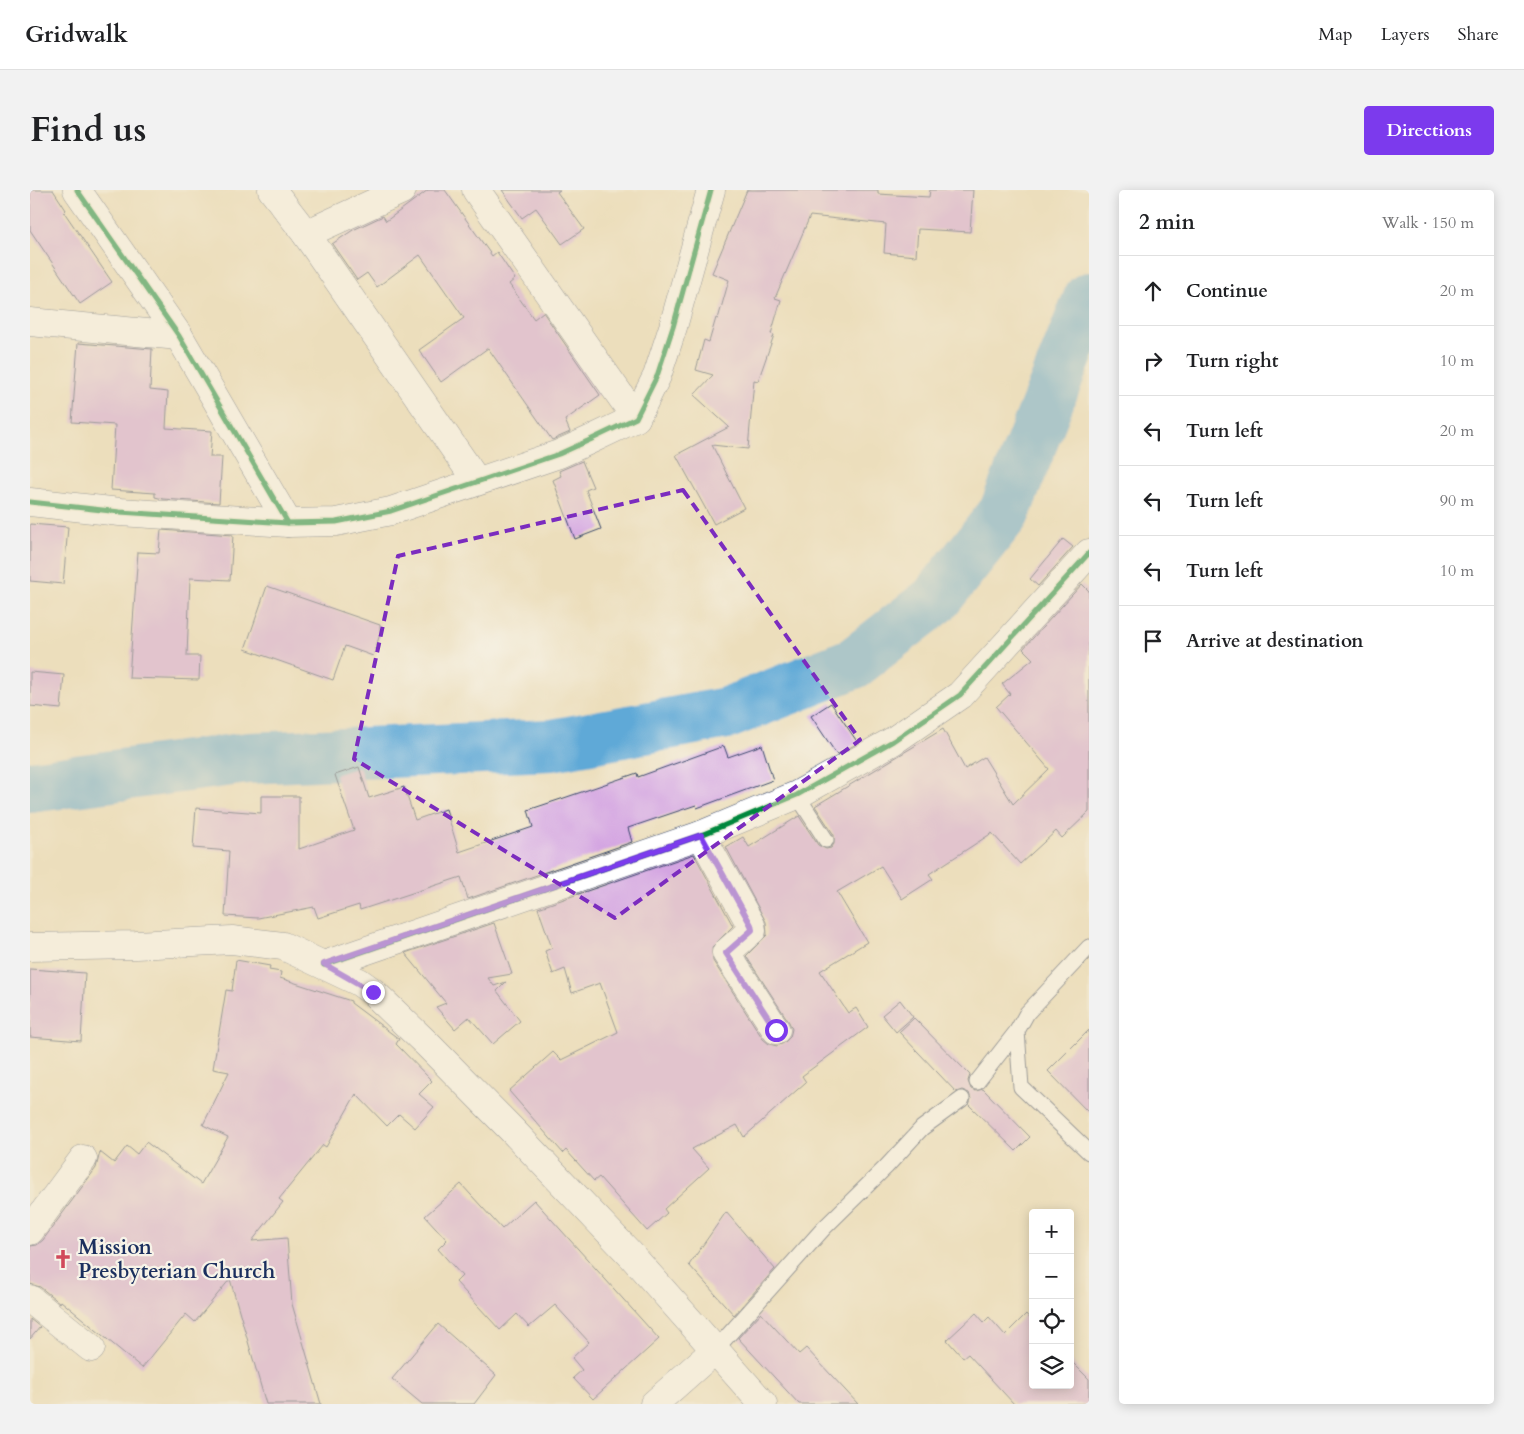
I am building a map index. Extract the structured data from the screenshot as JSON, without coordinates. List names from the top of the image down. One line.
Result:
{"places":{"church":["Mission Presbyterian Church"]},"page":{"header":"Gridwalk","nav":["Map","Layers","Share"],"title":"Find us","buttons":"Directions","heading":["2 min","Walk · 150 m"],"list":[["Continue","20 m"],["Turn right","10 m"],["Turn left","20 m"],["Turn left","90 m"],["Turn left","10 m"],"Arrive at destination"],"map_buttons":["+","−"]}}
